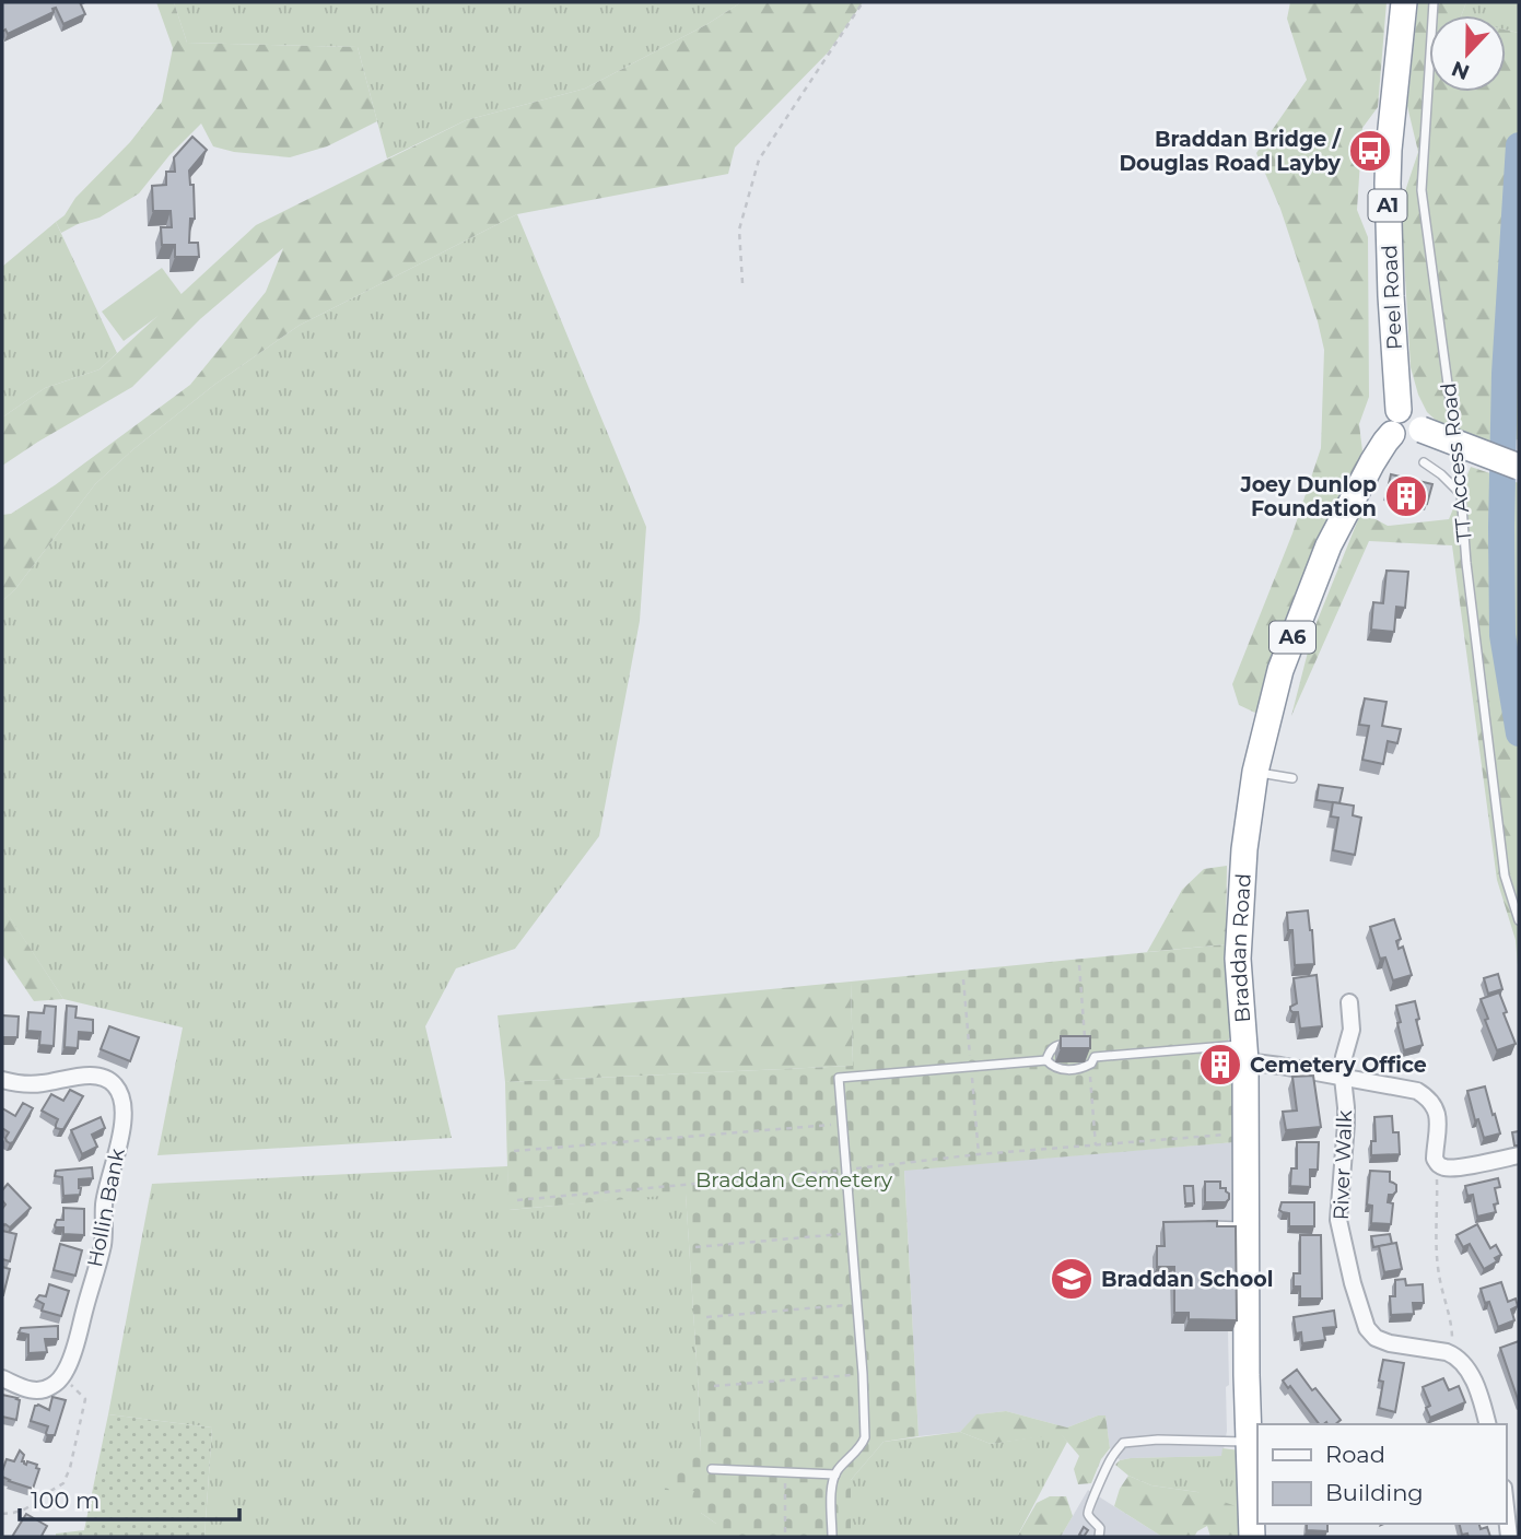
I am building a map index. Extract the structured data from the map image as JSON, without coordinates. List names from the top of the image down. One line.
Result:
{"streets":{"highway":["A1","Peel Road","A6","Braddan Road"],"street":["River Walk","Hollin Bank"],"lane":["TT Access Road"]},"crossings":[["Peel Road","Braddan Road"]],"parks":["Braddan Cemetery"],"places":{"bus stop":["Braddan Bridge / Douglas Road Layby"],"building":["Joey Dunlop Foundation","Cemetery Office"],"school or university":["Braddan School"]},"legend":["Road","Building"],"scale_bar":"100 m","north":"bottom"}
